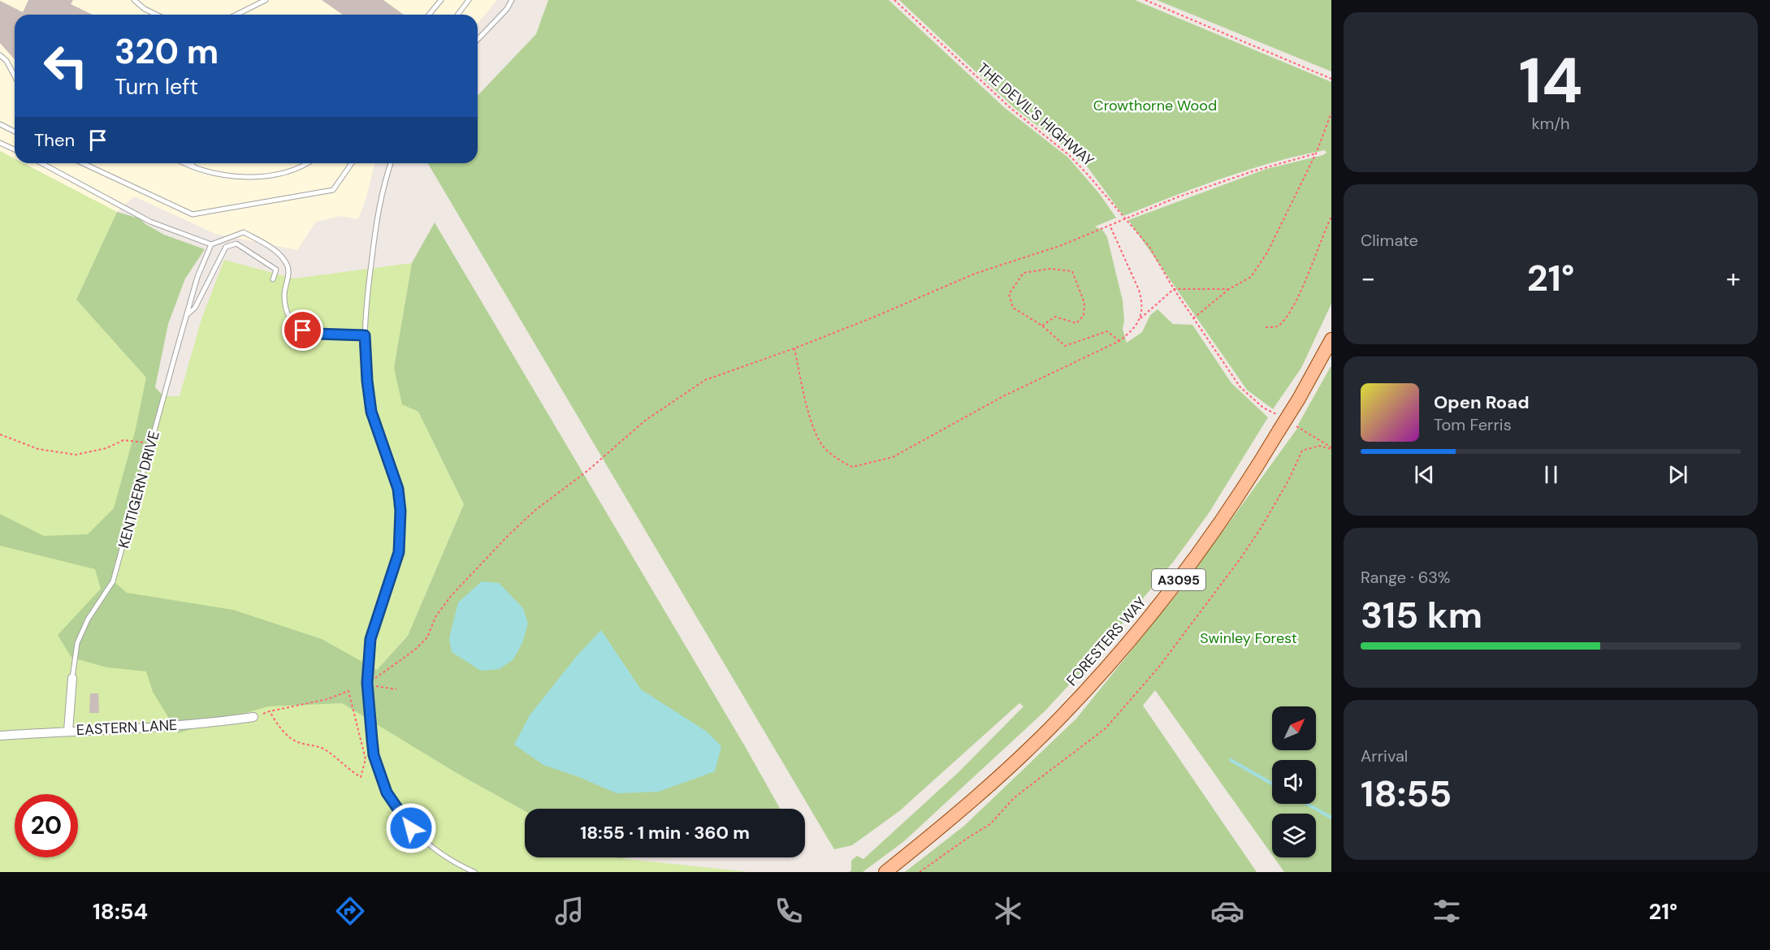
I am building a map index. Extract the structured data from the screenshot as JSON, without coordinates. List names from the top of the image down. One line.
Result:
{"streets":{"main road":["A3095","FORESTERS WAY"],"street":["KENTIGERN DRIVE","EASTERN LANE"],"path":["THE DEVIL'S HIGHWAY"]},"crossings":[["KENTIGERN DRIVE","EASTERN LANE"]],"parks":["Crowthorne Wood","Swinley Forest"],"north":"top right","page":{"tile":[["14","km/h"],"Climate",["Range · 63%","315 km"],["Arrival","18:55"]],"turn":["320 m","Turn left"],"then":"Then","heat":["−","21°","+"],"song":["Open Road","Tom Ferris"],"limit":"20","trip":"18:55 · 1 min · 360 m","tabs":["18:54","21°"]}}
